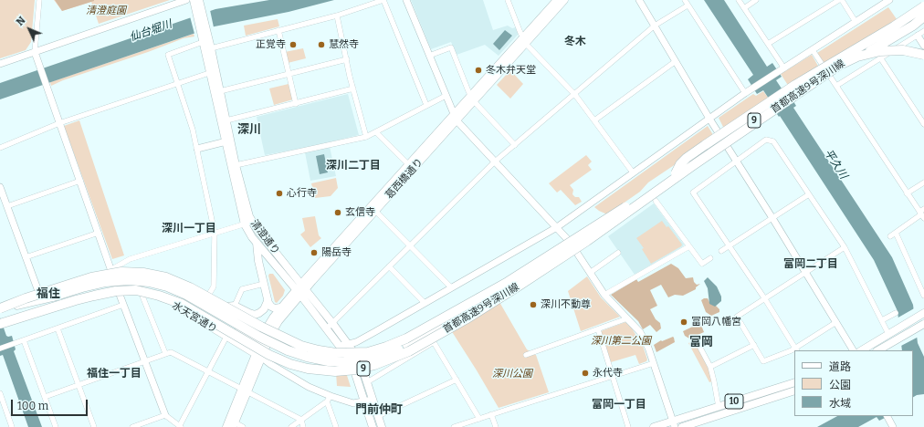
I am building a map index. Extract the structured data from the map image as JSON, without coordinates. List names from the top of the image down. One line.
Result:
{"streets":{"highway":["首都高速9号深川線","9"],"main road":["葛西橋通り","清澄通り","水天宮通り","10"]},"crossings":[["首都高速9号深川線","水天宮通り"],["葛西橋通り","清澄通り"],["葛西橋通り","水天宮通り"],["清澄通り","水天宮通り"]],"districts":["冬木","深川","深川二丁目","深川一丁目","富岡二丁目","福住","富岡","福住一丁目","富岡一丁目","門前仲町"],"water":["仙台堀川","平久川"],"parks":["清澄庭園","深川第二公園","深川公園"],"places":["正覚寺","慧然寺","冬木弁天堂","心行寺","玄信寺","陽岳寺","深川不動尊","富岡八幡宮","永代寺"],"legend":["道路","公園","水域"],"scale_bar":"100 m","north":"top left"}
